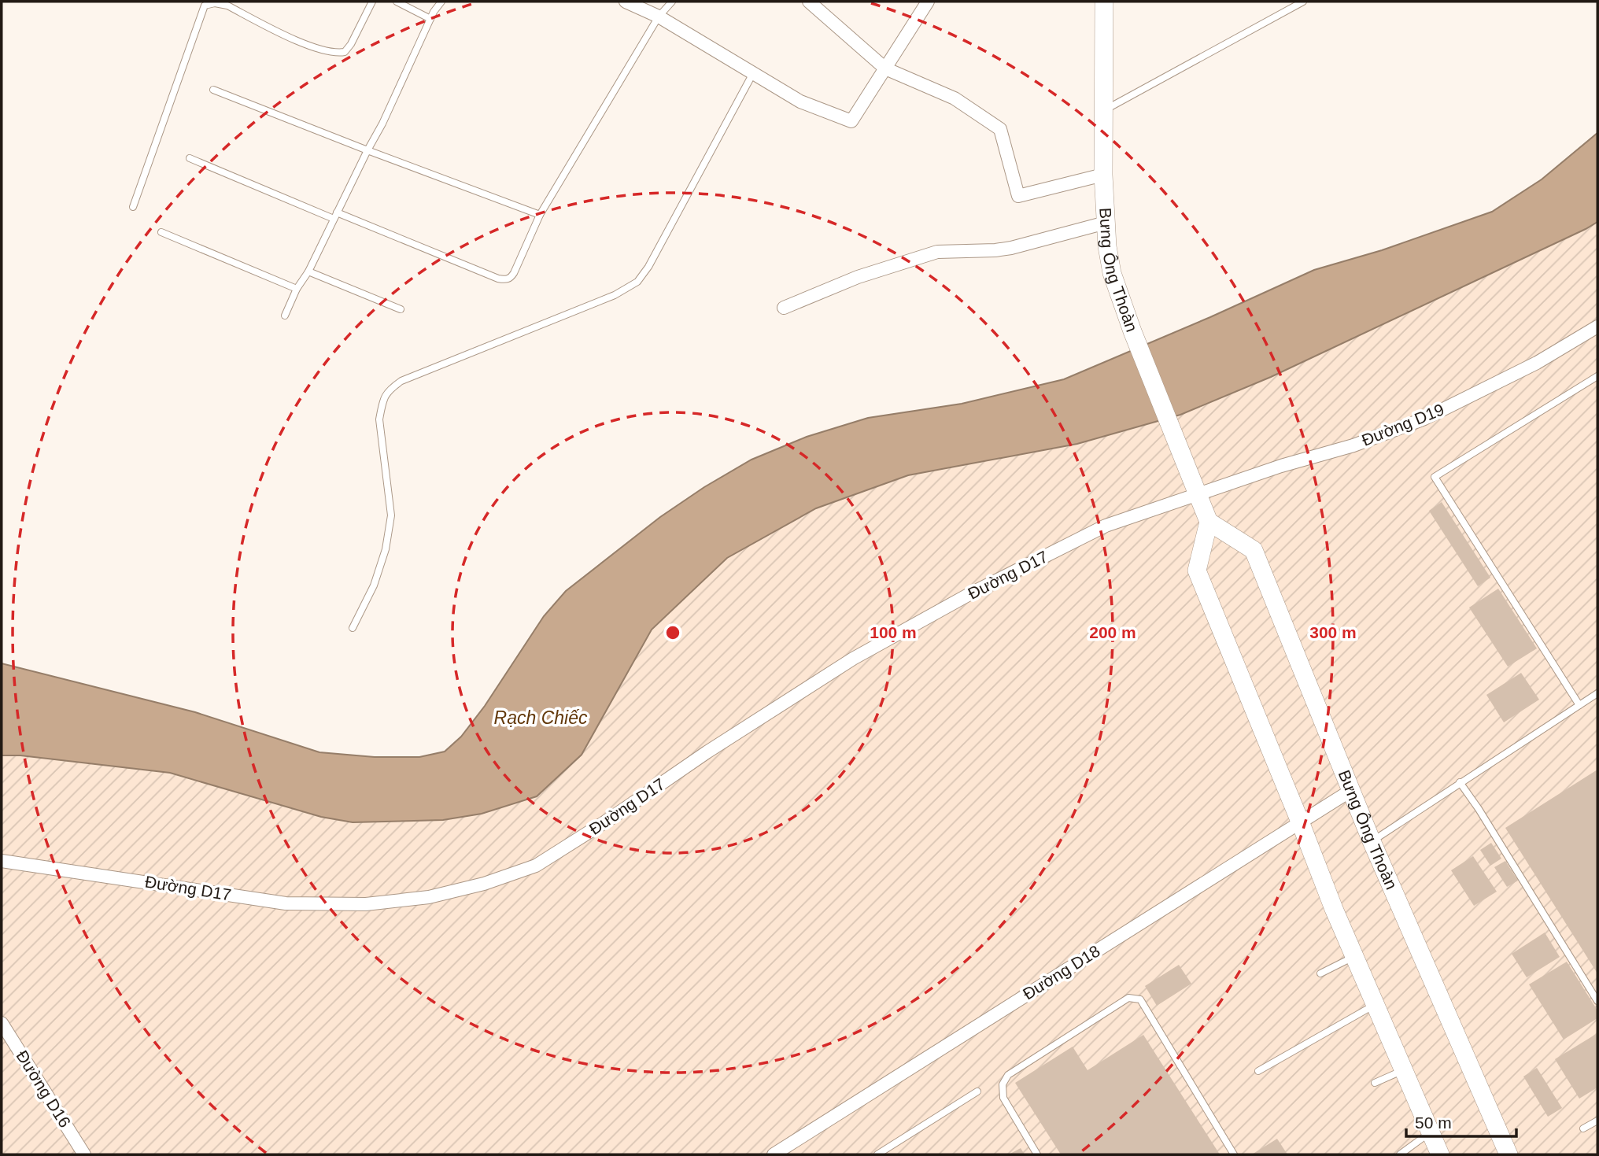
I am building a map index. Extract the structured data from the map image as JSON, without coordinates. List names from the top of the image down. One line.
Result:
{"streets":{"street":["Bưng Ông Thoàn","Đường D19","Đường D17","Đường D18","Đường D16"]},"crossings":[["Bưng Ông Thoàn","Đường D19"],["Bưng Ông Thoàn","Đường D17"],["Bưng Ông Thoàn","Đường D18"],["Đường D19","Đường D17"]],"water":["Rạch Chiếc"],"scale_bar":"50 m","rings":["100 m","200 m","300 m"]}
